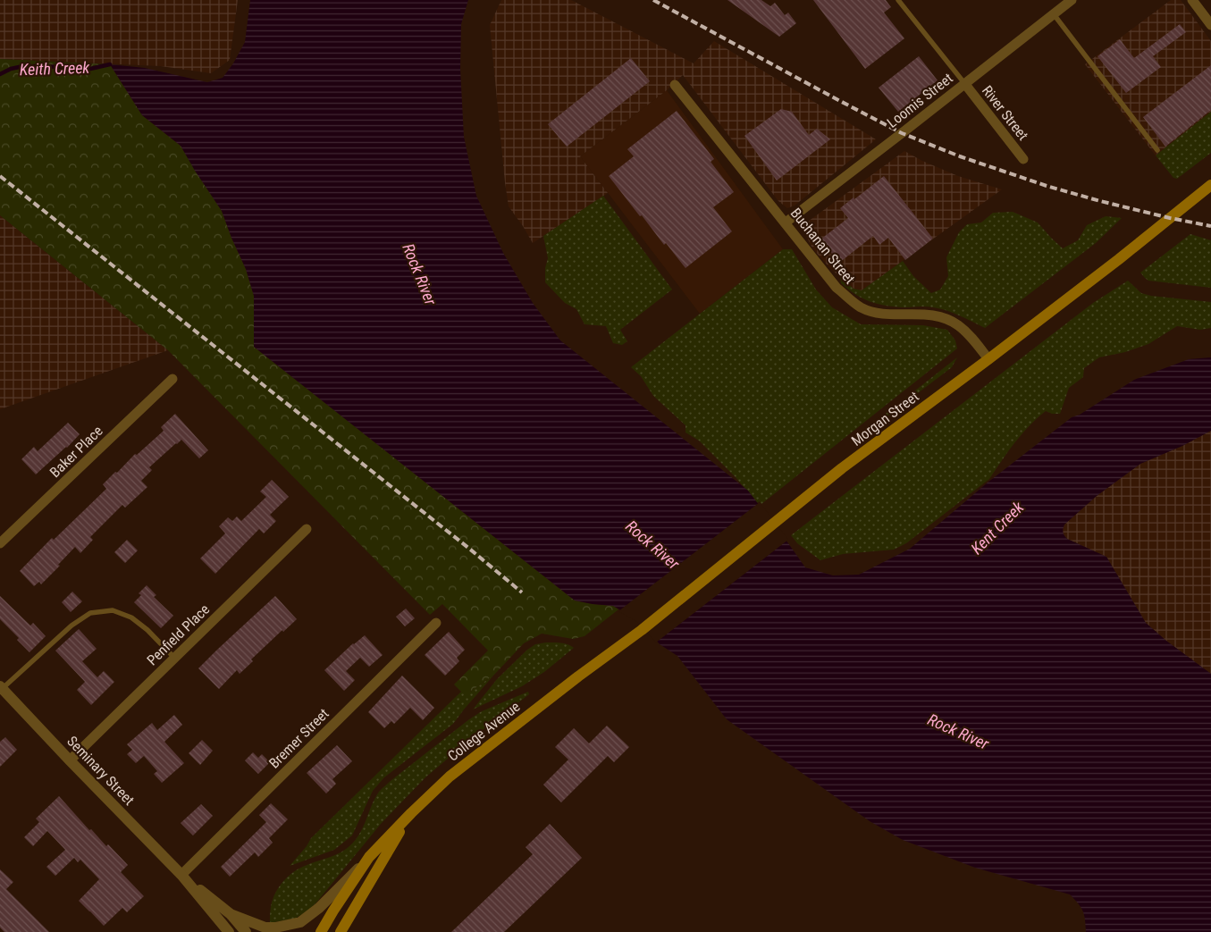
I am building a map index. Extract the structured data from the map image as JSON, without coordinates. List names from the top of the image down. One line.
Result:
{"streets":{"main road":["Morgan Street","College Avenue"],"street":["Loomis Street","River Street","Buchanan Street","Baker Place","Penfield Place","Bremer Street","Seminary Street"]},"crossings":[["Loomis Street","River Street"],["Loomis Street","Buchanan Street"],["Buchanan Street","Morgan Street"],["Morgan Street","College Avenue"],["Penfield Place","Seminary Street"],["Bremer Street","Seminary Street"]],"water":["Keith Creek","Rock River","Kent Creek"]}
